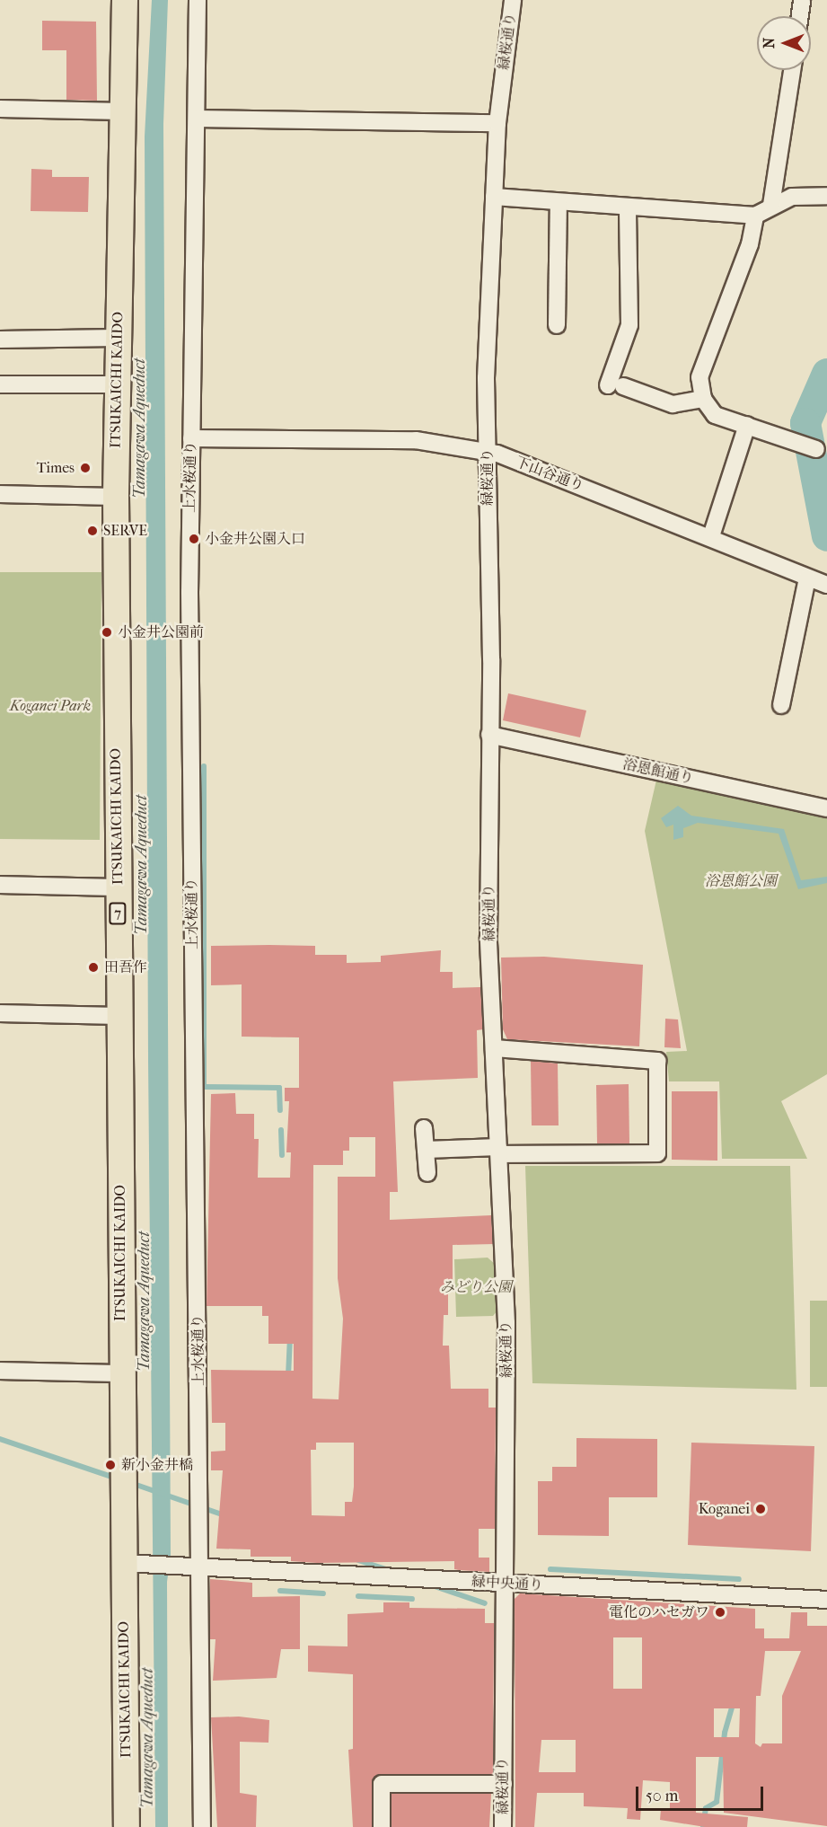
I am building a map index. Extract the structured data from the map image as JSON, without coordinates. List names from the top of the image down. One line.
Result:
{"streets":{"main road":["ITSUKAICHI KAIDO","7"],"street":["緑桜通り","下山谷通り","上水桜通り","浴恩館通り","緑中央通り"]},"crossings":[["緑桜通り","下山谷通り"],["緑桜通り","浴恩館通り"],["緑桜通り","緑中央通り"],["下山谷通り","上水桜通り"],["上水桜通り","緑中央通り"]],"water":["Tamagawa Aqueduct"],"parks":["Koganei Park","浴恩館公園","みどり公園"],"places":["Times","SERVE","小金井公園入口","小金井公園前","田吾作","新小金井橋","Koganei","電化のハセガワ"],"scale_bar":"50 m","north":"left"}
